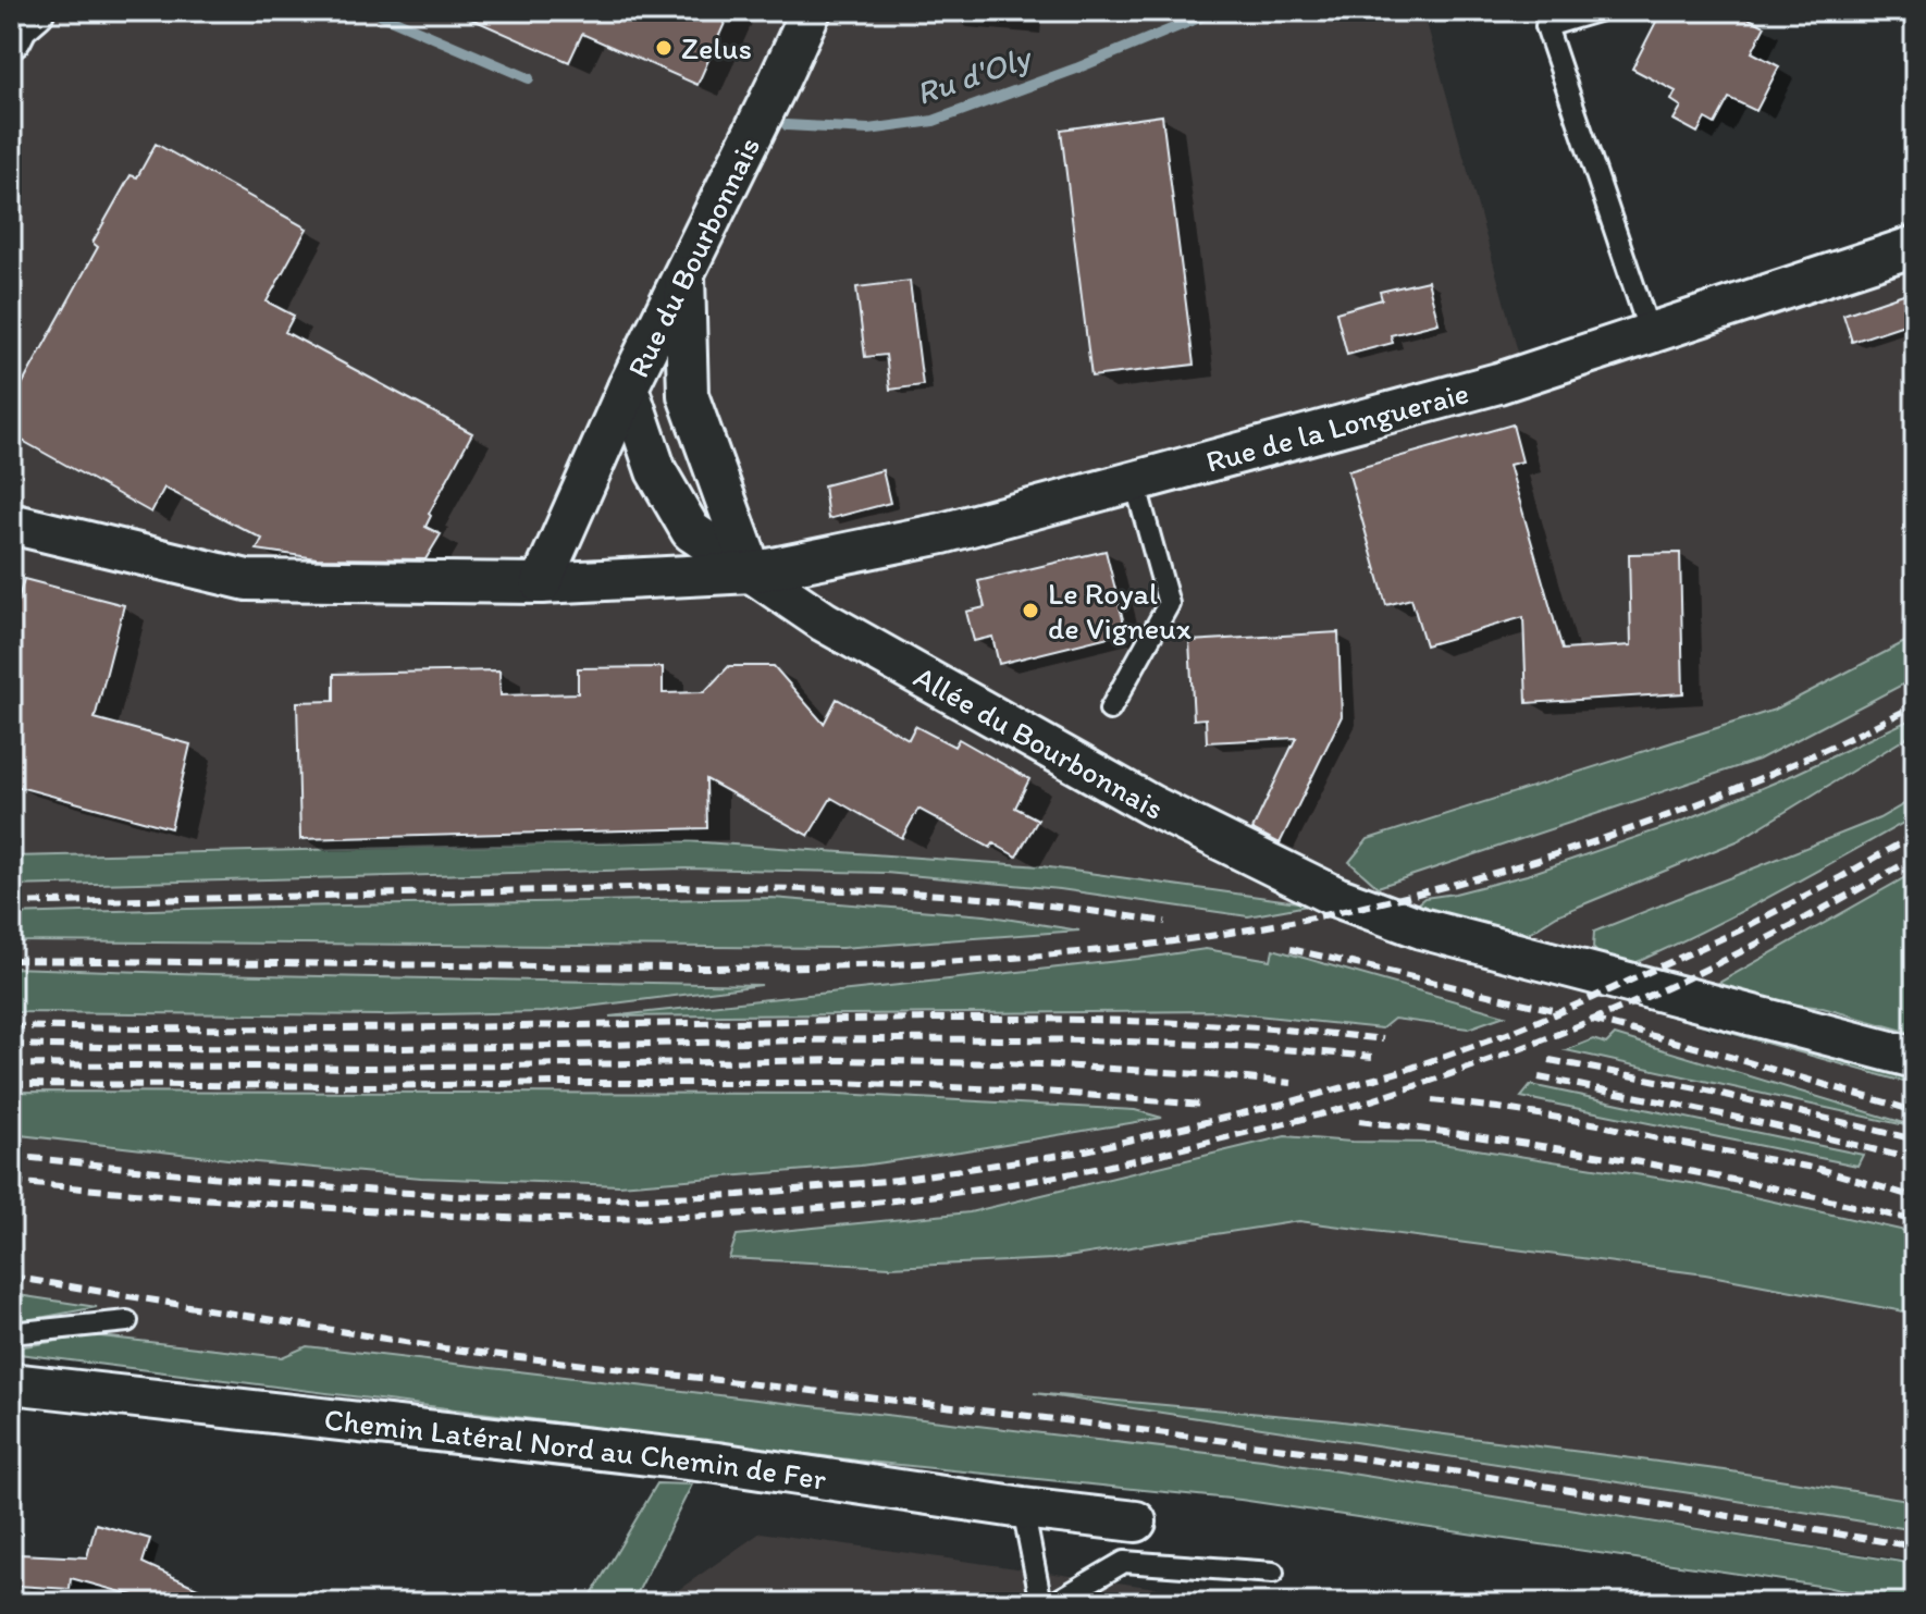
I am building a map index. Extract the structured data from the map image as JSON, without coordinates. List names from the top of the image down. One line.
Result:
{"streets":{"street":["Rue du Bourbonnais","Rue de la Longueraie","Allée du Bourbonnais","Chemin Latéral Nord au Chemin de Fer"]},"crossings":[["Rue du Bourbonnais","Rue de la Longueraie"],["Rue du Bourbonnais","Allée du Bourbonnais"],["Rue de la Longueraie","Allée du Bourbonnais"]],"water":["Ru d'Oly"],"places":["Zelus","Le Royal de Vigneux"]}
